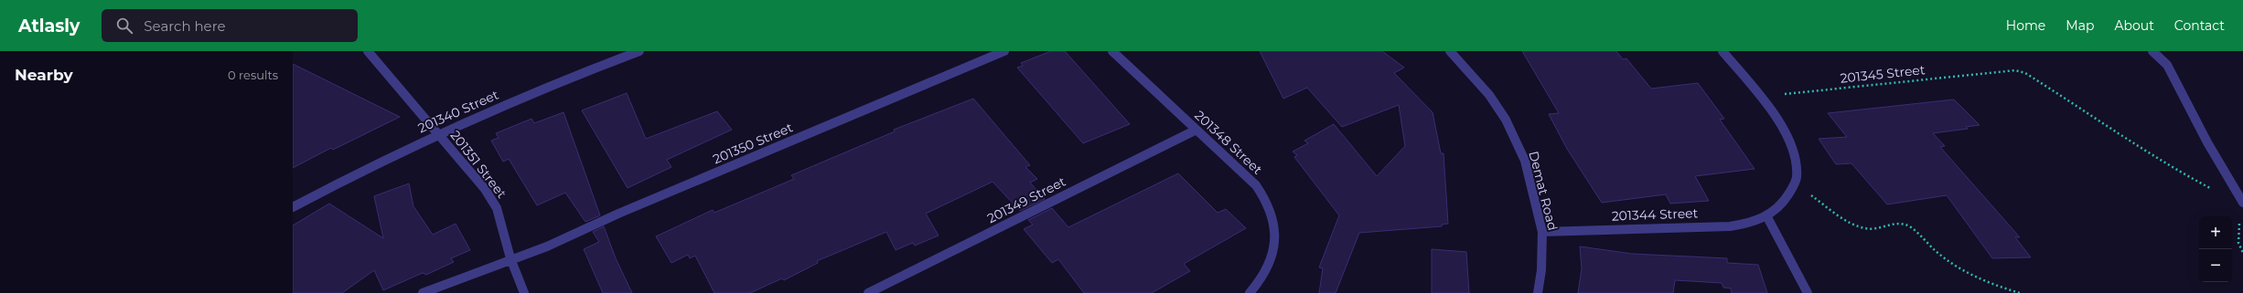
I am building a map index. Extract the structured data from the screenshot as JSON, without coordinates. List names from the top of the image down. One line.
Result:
{"streets":{"street":["201340 Street","201348 Street","201350 Street","201351 Street","Demat Road","201349 Street","201344 Street"],"path":["201345 Street"]},"crossings":[["201345 Street","201344 Street"],["201340 Street","201351 Street"],["201348 Street","201349 Street"],["201350 Street","201351 Street"],["Demat Road","201344 Street"]],"page":{"header":"Atlasly","search":"Search here","nav":["Home","Map","About","Contact"],"heading":["Nearby","0 results"],"map_buttons":["+","−"]}}
